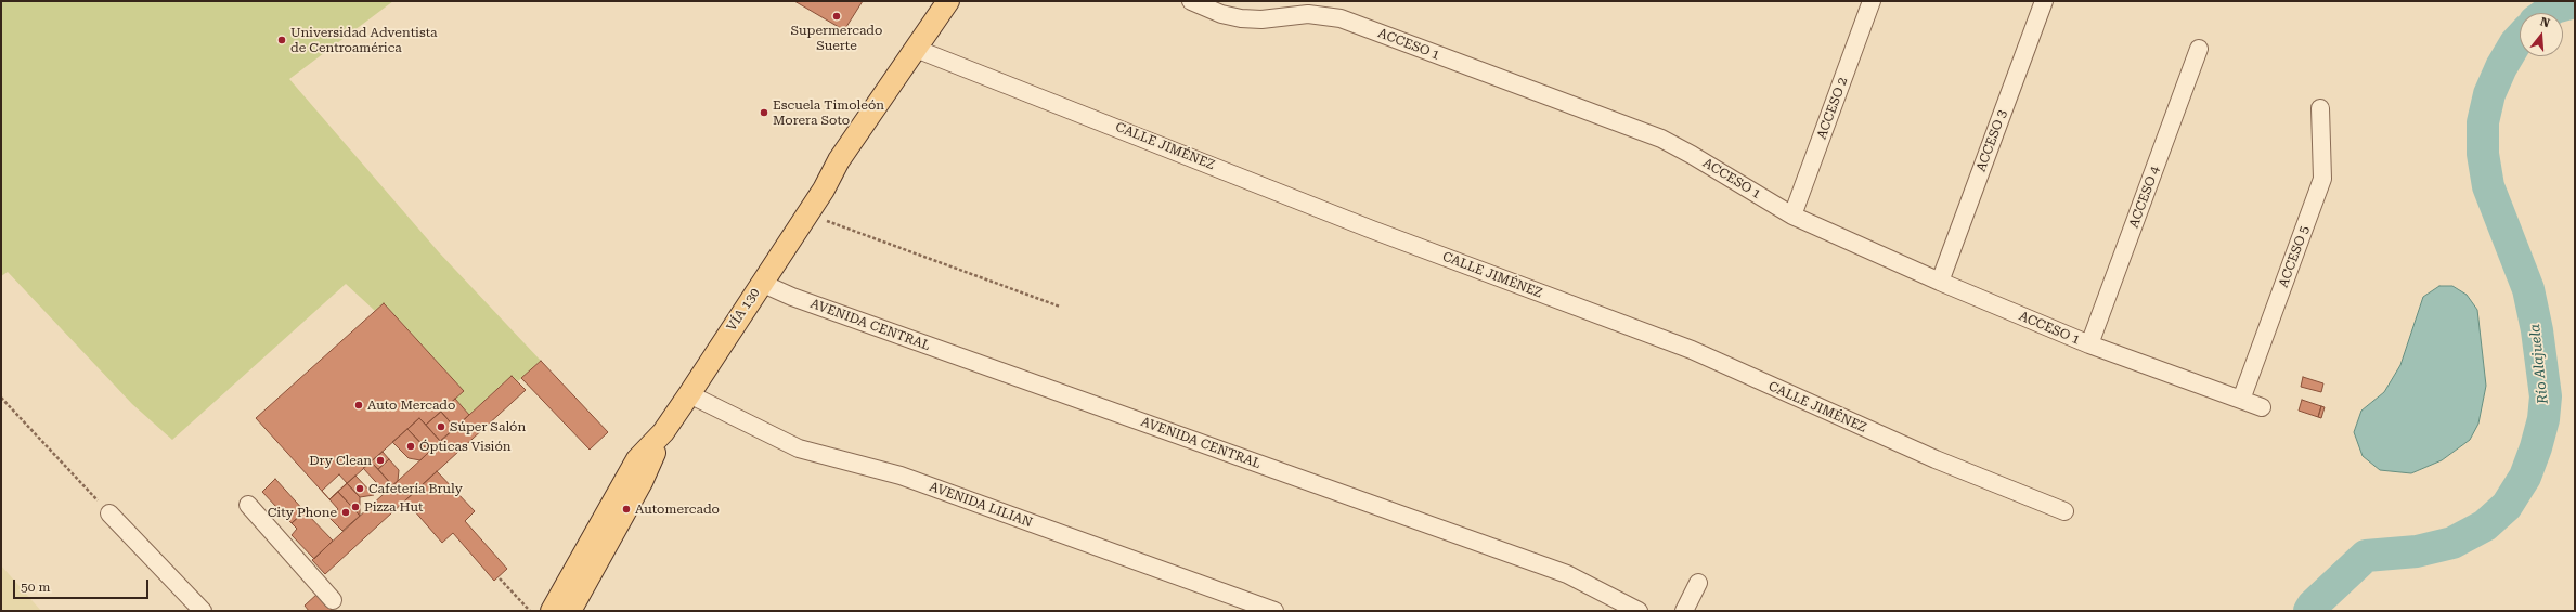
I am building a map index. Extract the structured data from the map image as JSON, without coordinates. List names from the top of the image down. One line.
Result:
{"streets":{"main road":["VÍA 130"],"street":["ACCESO 1","ACCESO 2","ACCESO 3","CALLE JIMÉNEZ","ACCESO 4","ACCESO 5","AVENIDA CENTRAL","AVENIDA LILIAN"]},"crossings":[["ACCESO 1","ACCESO 2"],["ACCESO 1","ACCESO 3"],["ACCESO 1","ACCESO 4"],["ACCESO 1","ACCESO 5"],["CALLE JIMÉNEZ","VÍA 130"],["VÍA 130","AVENIDA CENTRAL"],["VÍA 130","AVENIDA LILIAN"]],"water":["Río Alajuela"],"places":["Supermercado Suerte","Universidad Adventista de Centroamérica","Escuela Timoleón Morera Soto","Auto Mercado","Súper Salón","Ópticas Visión","Dry Clean","Cafetería Bruly","Pizza Hut","Automercado","City Phone"],"scale_bar":"50 m","north":"top"}
